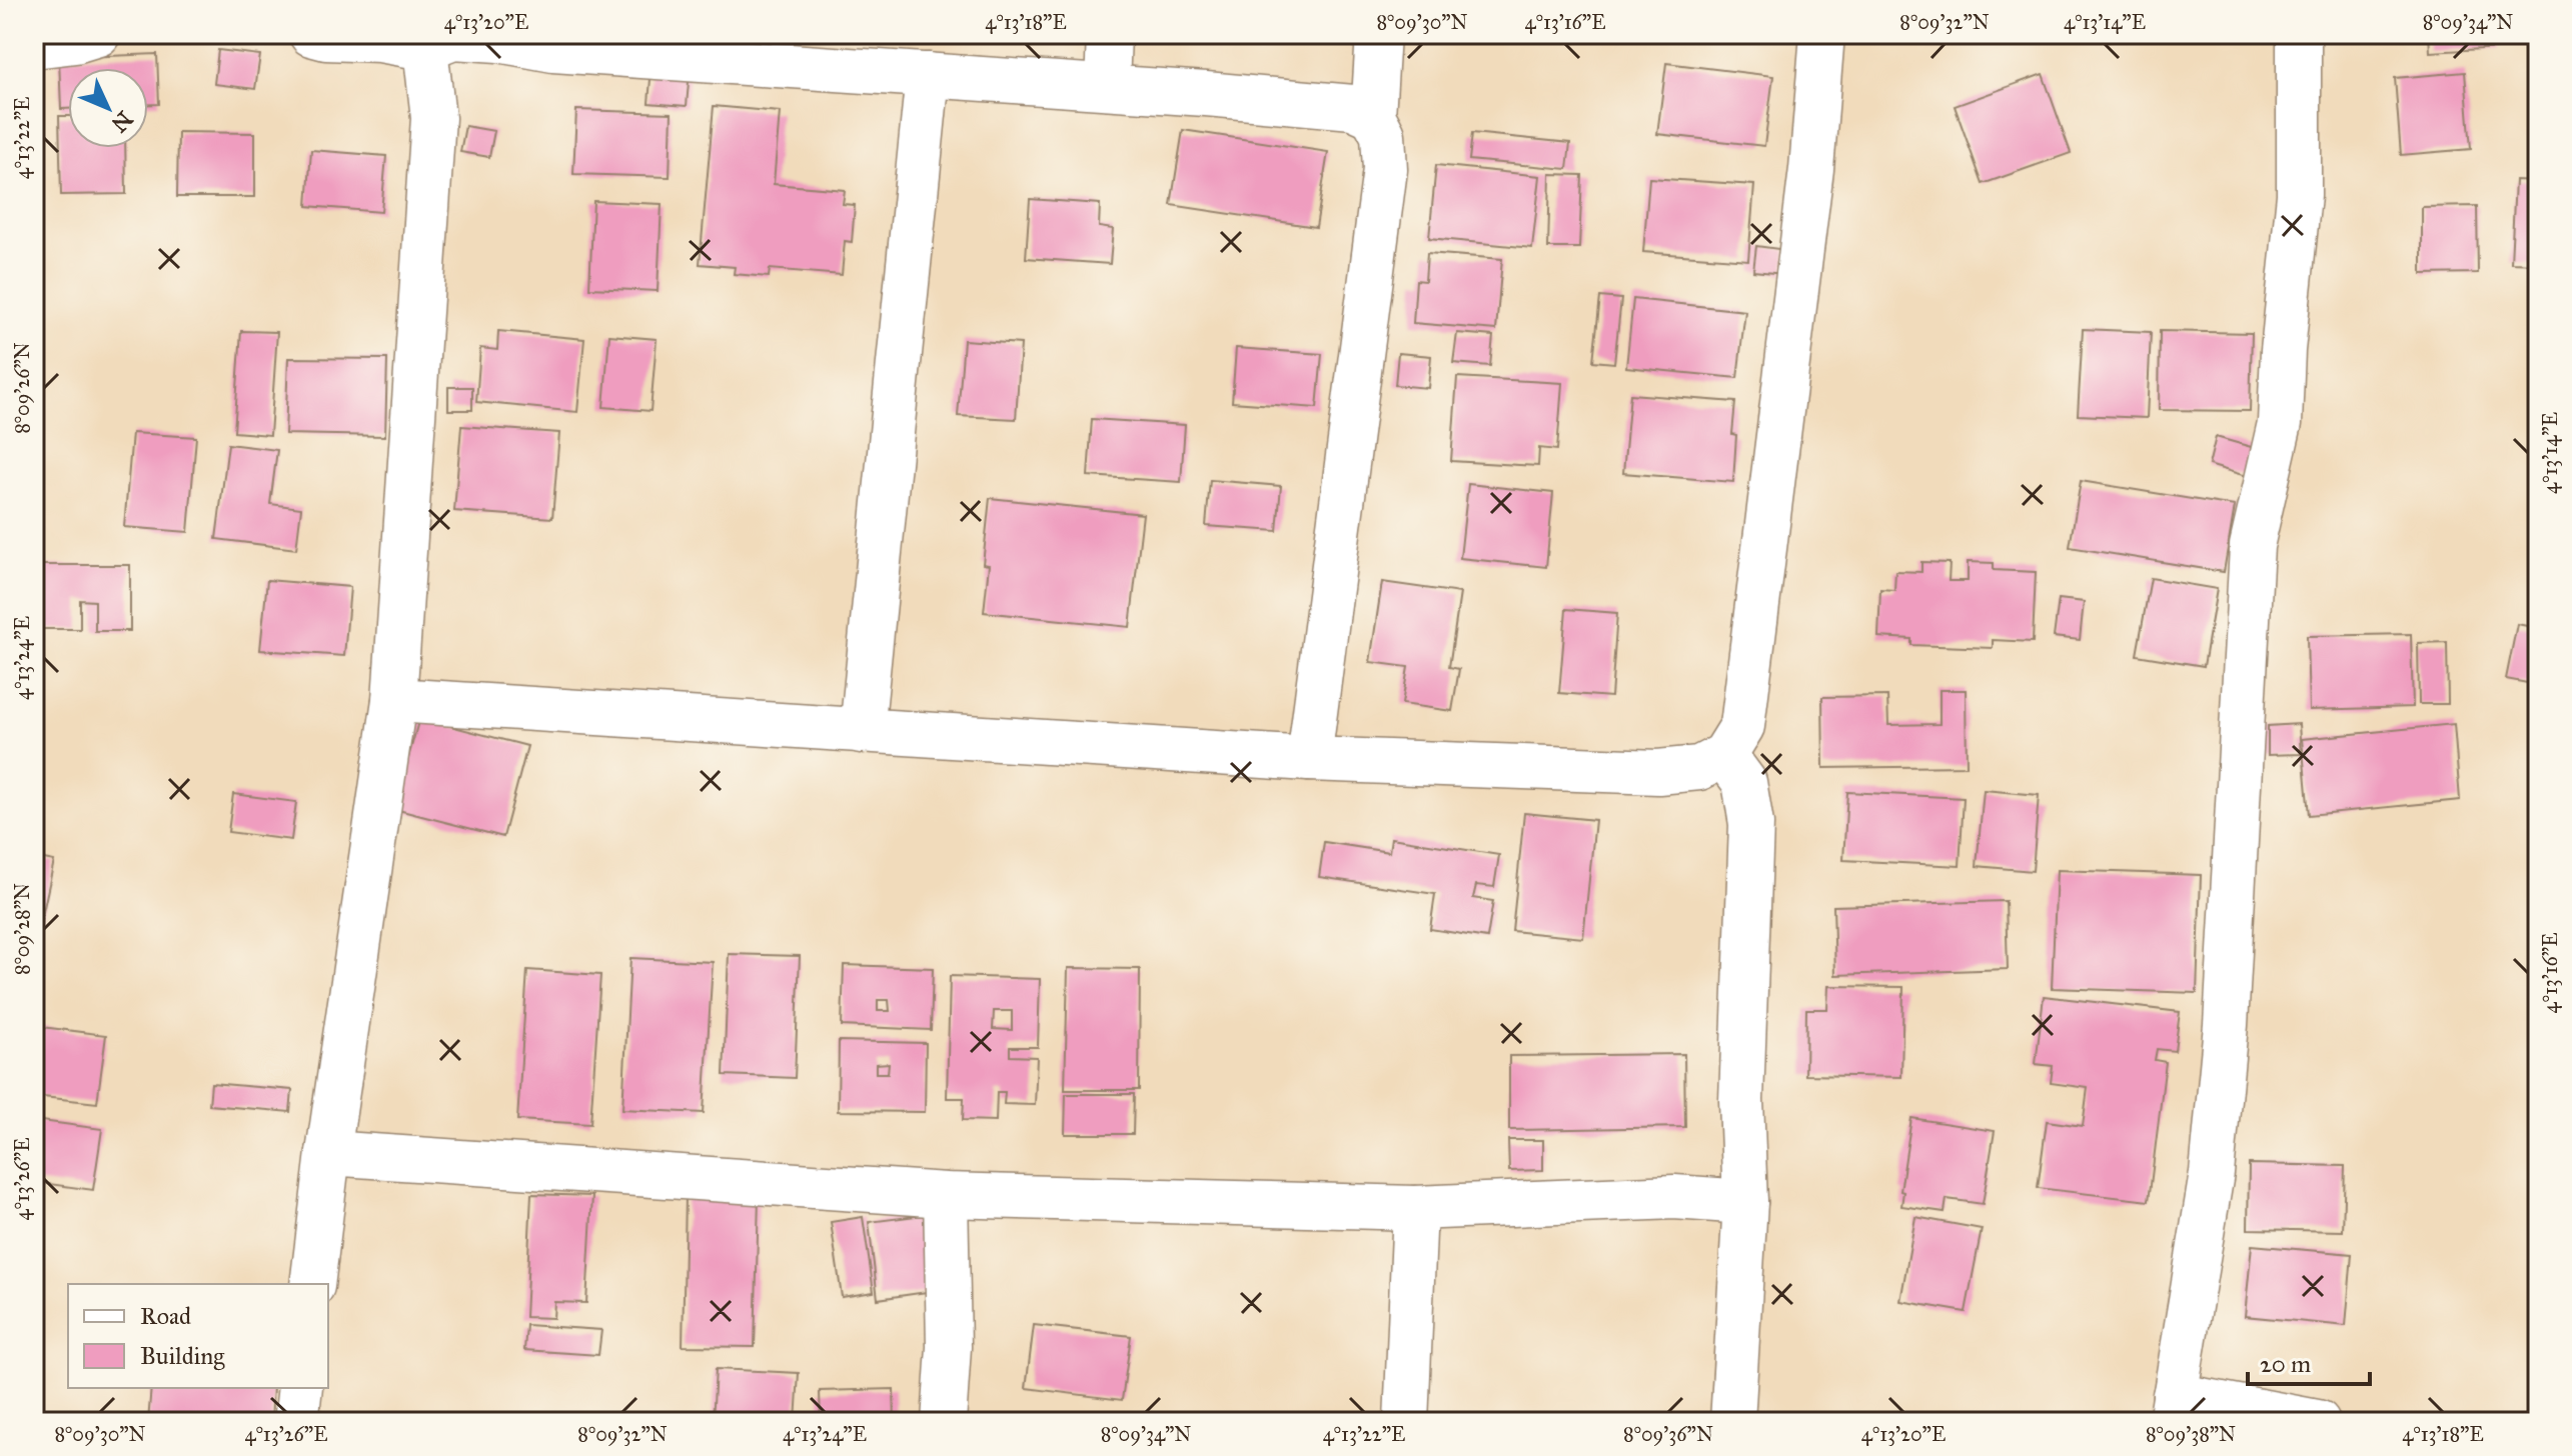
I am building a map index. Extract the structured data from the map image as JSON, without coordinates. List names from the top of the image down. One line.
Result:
{"legend":["Road","Building"],"scale_bar":"20 m","north":"bottom right","coordinates":["4°13'20\"E","4°13'18\"E","8°09'30\"N","4°13'16\"E","8°09'32\"N","4°13'14\"E","8°09'34\"N","4°13'22\"E","8°09'26\"N","4°13'24\"E","8°09'28\"N","4°13'26\"E","8°09'36\"N","8°09'38\"N"]}
